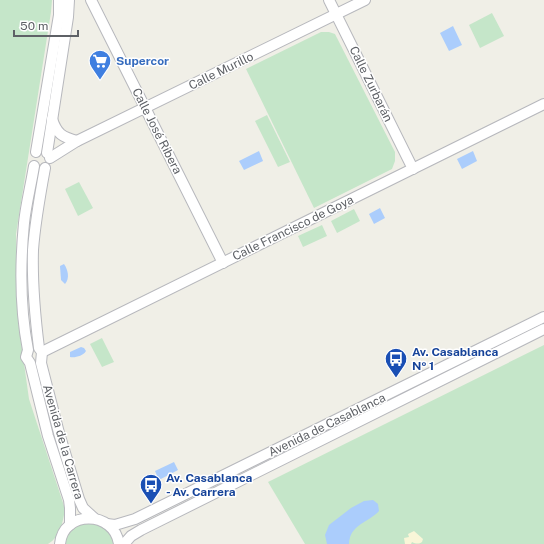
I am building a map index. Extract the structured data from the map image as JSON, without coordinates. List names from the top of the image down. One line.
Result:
{"streets":{"street":["Calle Murillo","Calle Zurbarán","Calle José Ribera","Calle Francisco de Goya","Avenida de Casablanca","Avenida de la Carrera"]},"crossings":[["Calle Murillo","Calle Zurbarán"],["Calle Murillo","Calle José Ribera"],["Calle Murillo","Avenida de la Carrera"],["Calle Zurbarán","Calle Francisco de Goya"],["Calle José Ribera","Calle Francisco de Goya"],["Calle Francisco de Goya","Avenida de la Carrera"]],"places":{"supermarket":["Supercor"],"bus stop":["Av. Casablanca Nº 1","Av. Casablanca - Av. Carrera"]},"scale_bar":"50 m"}
